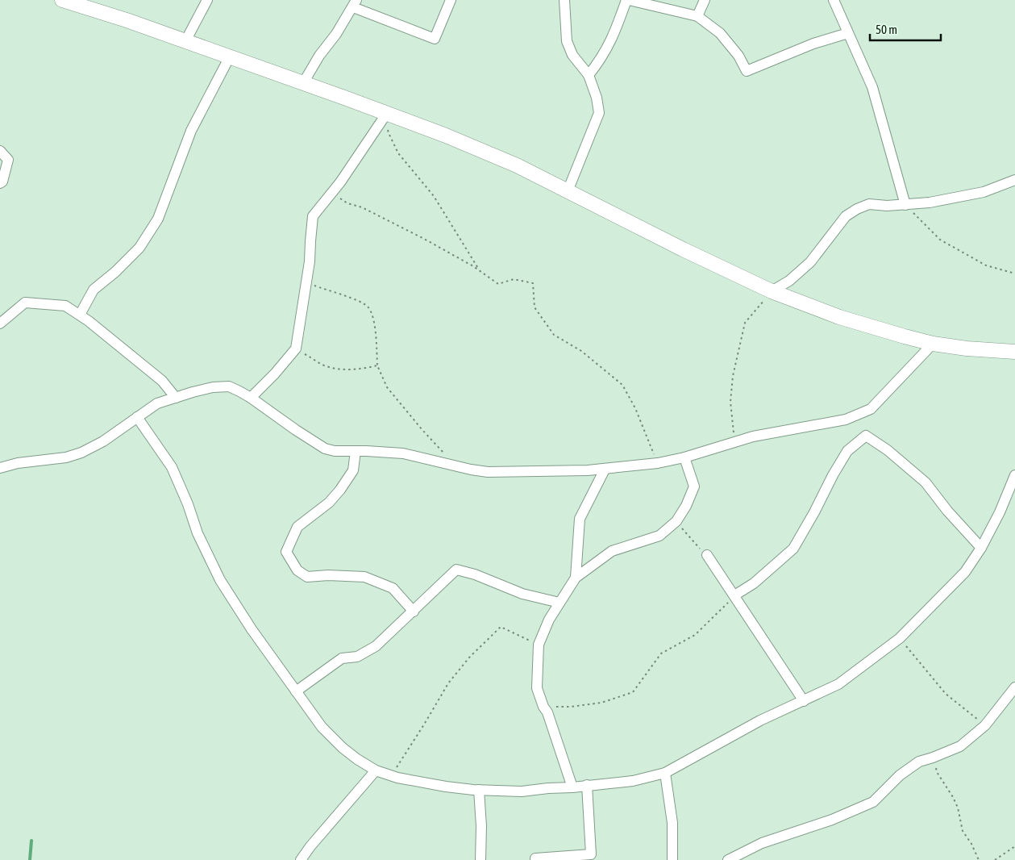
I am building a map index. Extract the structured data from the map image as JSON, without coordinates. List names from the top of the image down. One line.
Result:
{"scale_bar":"50 m"}
